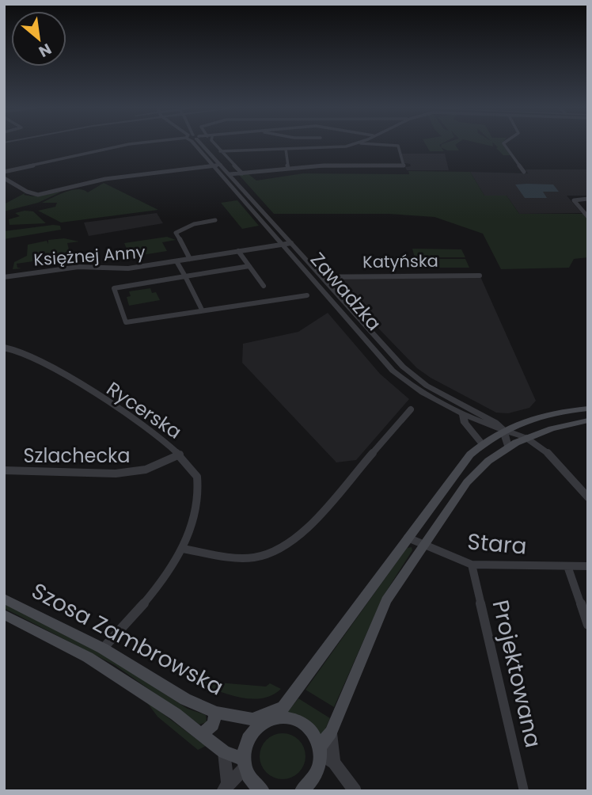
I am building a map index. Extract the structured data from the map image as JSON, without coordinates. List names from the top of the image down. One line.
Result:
{"streets":{"main road":["Szosa Zambrowska"],"street":["Księżnej Anny","Katyńska","Zawadzka","Rycerska","Szlachecka","Stara","Projektowana"]},"crossings":[["Księżnej Anny","Zawadzka"],["Katyńska","Zawadzka"],["Rycerska","Szlachecka"],["Rycerska","Szosa Zambrowska"],["Stara","Projektowana"]],"north":"bottom right"}
